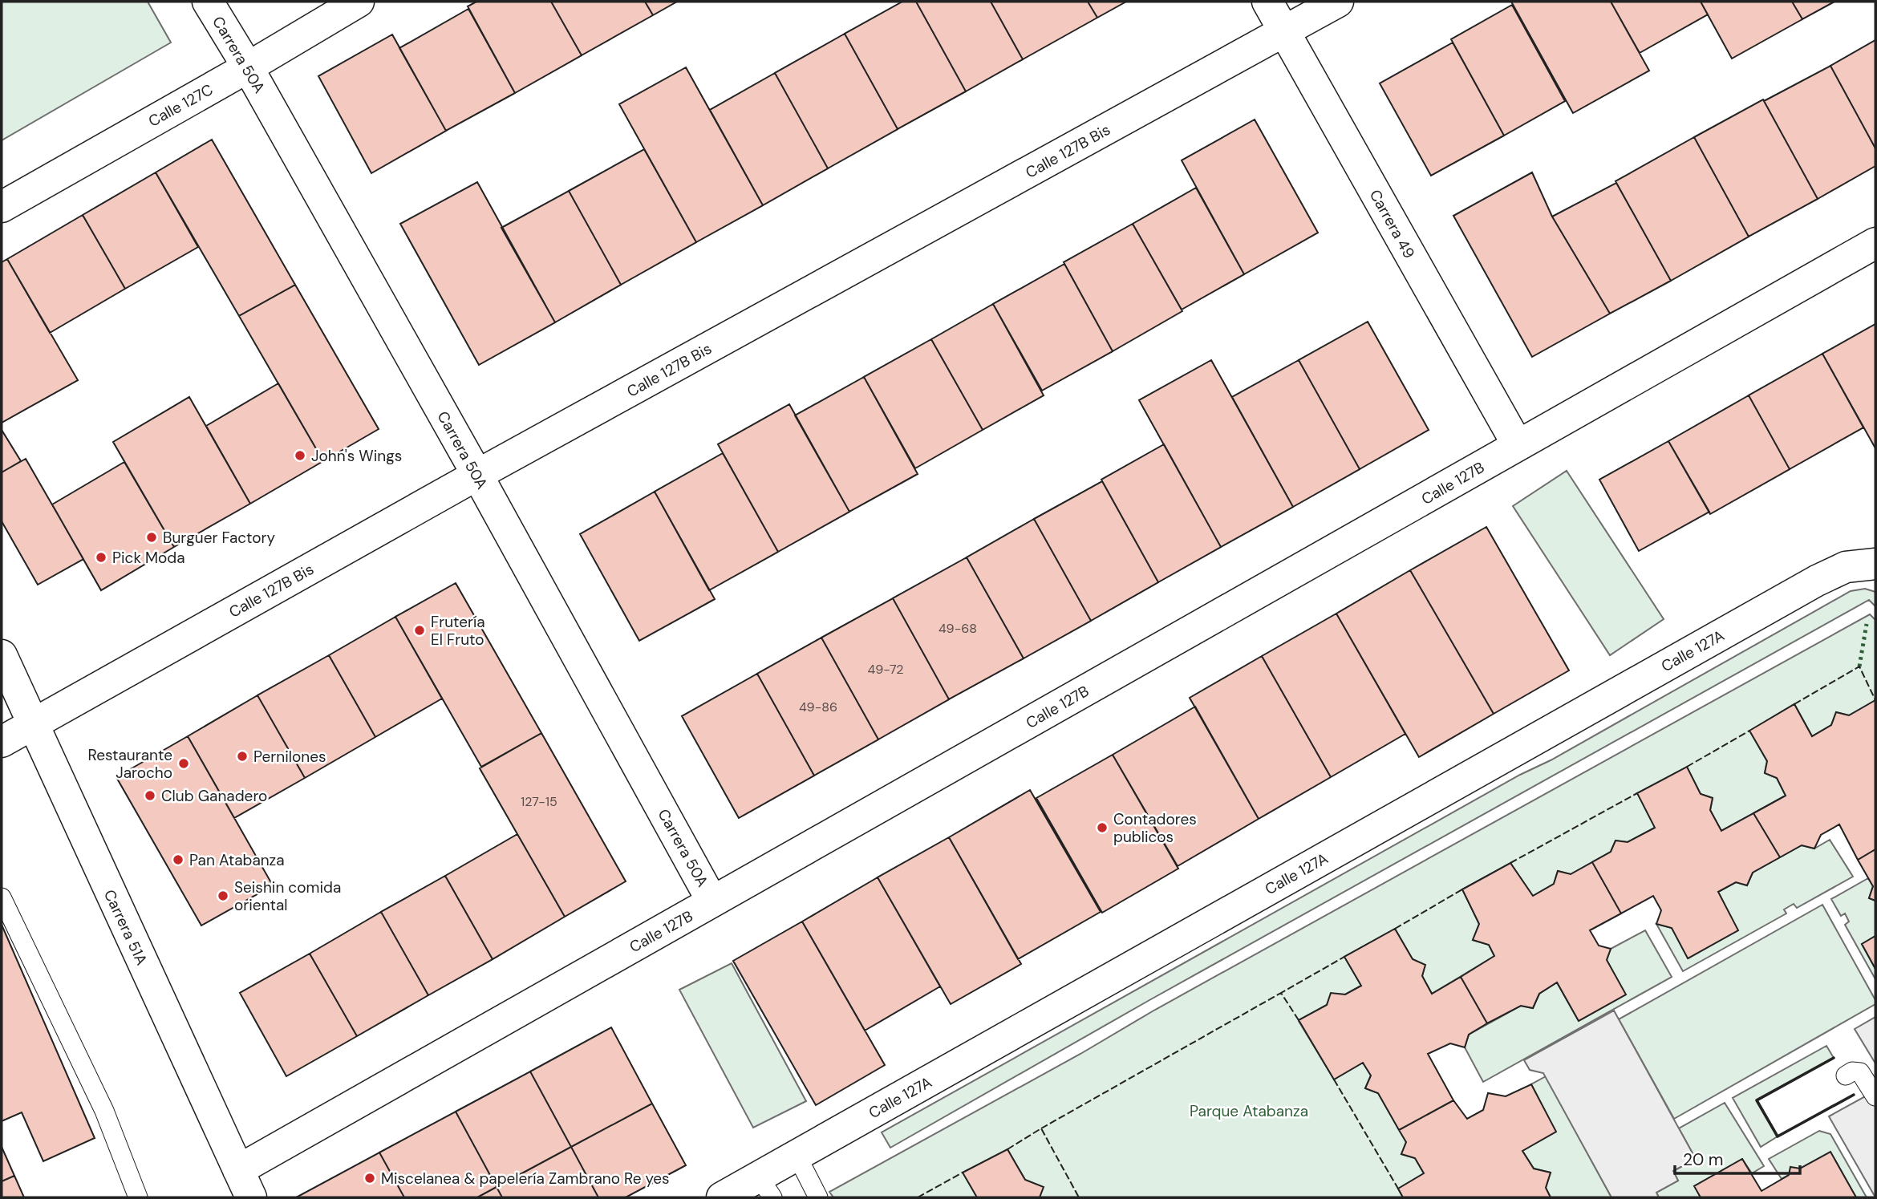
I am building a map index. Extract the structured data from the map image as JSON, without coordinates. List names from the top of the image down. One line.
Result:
{"streets":{"street":["Carrera 50A","Calle 127C","Calle 127B Bis","Carrera 49","Calle 127B","Calle 127A","Carrera 51A"]},"crossings":[["Carrera 50A","Calle 127C"],["Carrera 50A","Calle 127B Bis"],["Carrera 50A","Calle 127B"],["Calle 127B Bis","Carrera 49"],["Calle 127B Bis","Carrera 51A"],["Carrera 49","Calle 127B"],["Calle 127B","Carrera 51A"]],"parks":["Parque Atabanza"],"places":["John's Wings","Burguer Factory","Pick Moda","Frutería El Fruto","Pernilones","Restaurante Jarocho","Club Ganadero","Contadores publicos","Pan Atabanza","Seishin comida oriental","Miscelanea & papelería Zambrano Re yes"],"house_numbers":["49-68","49-72","49-86","127-15"],"scale_bar":"20 m"}
